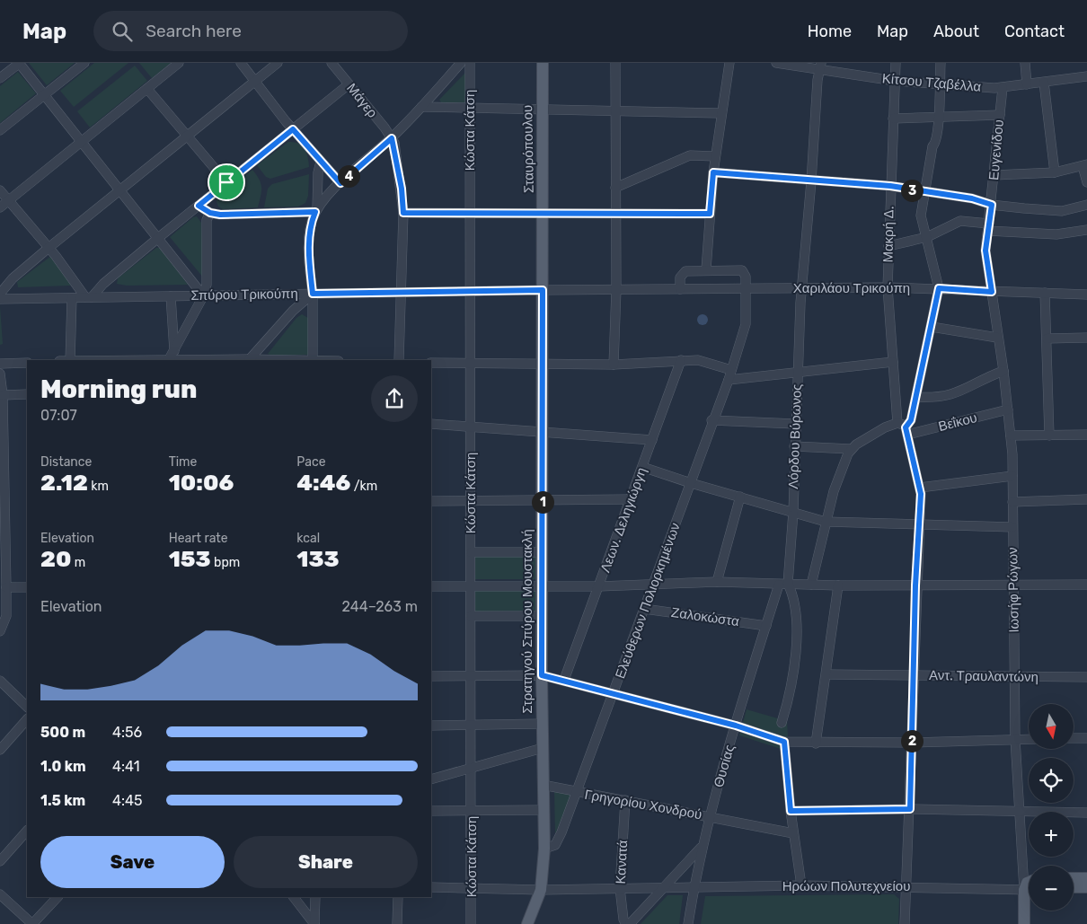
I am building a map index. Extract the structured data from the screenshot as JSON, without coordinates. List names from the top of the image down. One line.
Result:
{"streets":{"main road":["Σταυρόπουλου","Στρατηγού Σπύρου Μουστακλή"],"street":["Κίτσου Τζαβέλλα","Μάγερ","Κώστα Κάτση","Ευγενίδου","Μακρή Δ.","Χαριλάου Τρικούπη","Σπύρου Τρικούπη","Βεΐκου","Λόρδου Βύρωνος","Λεων. Δεληγιώργη","Ιωσήφ Ρώγων","Ελεύθερων Πολιορκημένων","Ζαλοκώστα","Αντ. Τραυλαντώνη","Θυσίας","Γρηγορίου Χονδρού","Κανατά","Ηρώων Πολυτεχνείου"]},"crossings":[["Κίτσου Τζαβέλλα","Ευγενίδου"],["Κίτσου Τζαβέλλα","Μακρή Δ."],["Κίτσου Τζαβέλλα","Λόρδου Βύρωνος"],["Κώστα Κάτση","Σπύρου Τρικούπη"],["Κώστα Κάτση","Ηρώων Πολυτεχνείου"],["Σταυρόπουλου","Χαριλάου Τρικούπη"],["Σταυρόπουλου","Σπύρου Τρικούπη"],["Σταυρόπουλου","Στρατηγού Σπύρου Μουστακλή"],["Ευγενίδου","Χαριλάου Τρικούπη"],["Ευγενίδου","Ιωσήφ Ρώγων"],["Μακρή Δ.","Χαριλάου Τρικούπη"],["Μακρή Δ.","Βεΐκου"],["Μακρή Δ.","Αντ. Τραυλαντώνη"],["Μακρή Δ.","Ηρώων Πολυτεχνείου"],["Χαριλάου Τρικούπη","Σπύρου Τρικούπη"],["Χαριλάου Τρικούπη","Λόρδου Βύρωνος"],["Χαριλάου Τρικούπη","Ιωσήφ Ρώγων"],["Χαριλάου Τρικούπη","Ελεύθερων Πολιορκημένων"],["Χαριλάου Τρικούπη","Στρατηγού Σπύρου Μουστακλή"],["Σπύρου Τρικούπη","Στρατηγού Σπύρου Μουστακλή"],["Βεΐκου","Ιωσήφ Ρώγων"],["Λόρδου Βύρωνος","Θυσίας"],["Ιωσήφ Ρώγων","Αντ. Τραυλαντώνη"],["Ελεύθερων Πολιορκημένων","Ζαλοκώστα"],["Ελεύθερων Πολιορκημένων","Στρατηγού Σπύρου Μουστακλή"],["Ελεύθερων Πολιορκημένων","Γρηγορίου Χονδρού"],["Ζαλοκώστα","Θυσίας"],["Στρατηγού Σπύρου Μουστακλή","Γρηγορίου Χονδρού"],["Στρατηγού Σπύρου Μουστακλή","Ηρώων Πολυτεχνείου"],["Θυσίας","Γρηγορίου Χονδρού"],["Θυσίας","Ηρώων Πολυτεχνείου"],["Γρηγορίου Χονδρού","Κανατά"],["Κανατά","Ηρώων Πολυτεχνείου"]],"north":"bottom","page":{"header":"Map","search":"Search here","nav":["Home","Map","About","Contact"],"pins":["4","3","1","2"],"heading":["Morning run","07:07"],"stats":[["Distance","2.12 km"],["Time","10:06"],["Pace","4:46 /km"],["Elevation","20 m"],["Heart rate","153 bpm"],["kcal","133"]],"chart":["Elevation","244–263 m"],"map_buttons":["+","−"],"list":[{"name":"500 m","note":"4:56"},{"name":"1.0 km","note":"4:41"},{"name":"1.5 km","note":"4:45"}],"buttons":["Save","Share"]}}
